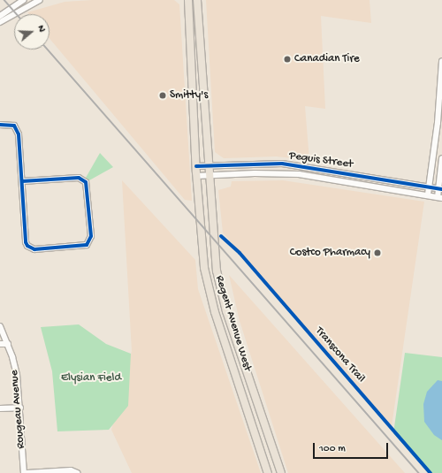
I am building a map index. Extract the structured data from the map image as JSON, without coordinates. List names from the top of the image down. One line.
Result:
{"streets":{"main road":["Regent Avenue West"],"street":["Peguis Street","Rougeau Avenue"],"cycle path":["Transcona Trail"]},"crossings":[["Peguis Street","Regent Avenue West"]],"parks":["Elysian Field"],"places":["Canadian Tire","Smitty's","Costco Pharmacy"],"scale_bar":"100 m","north":"right"}
